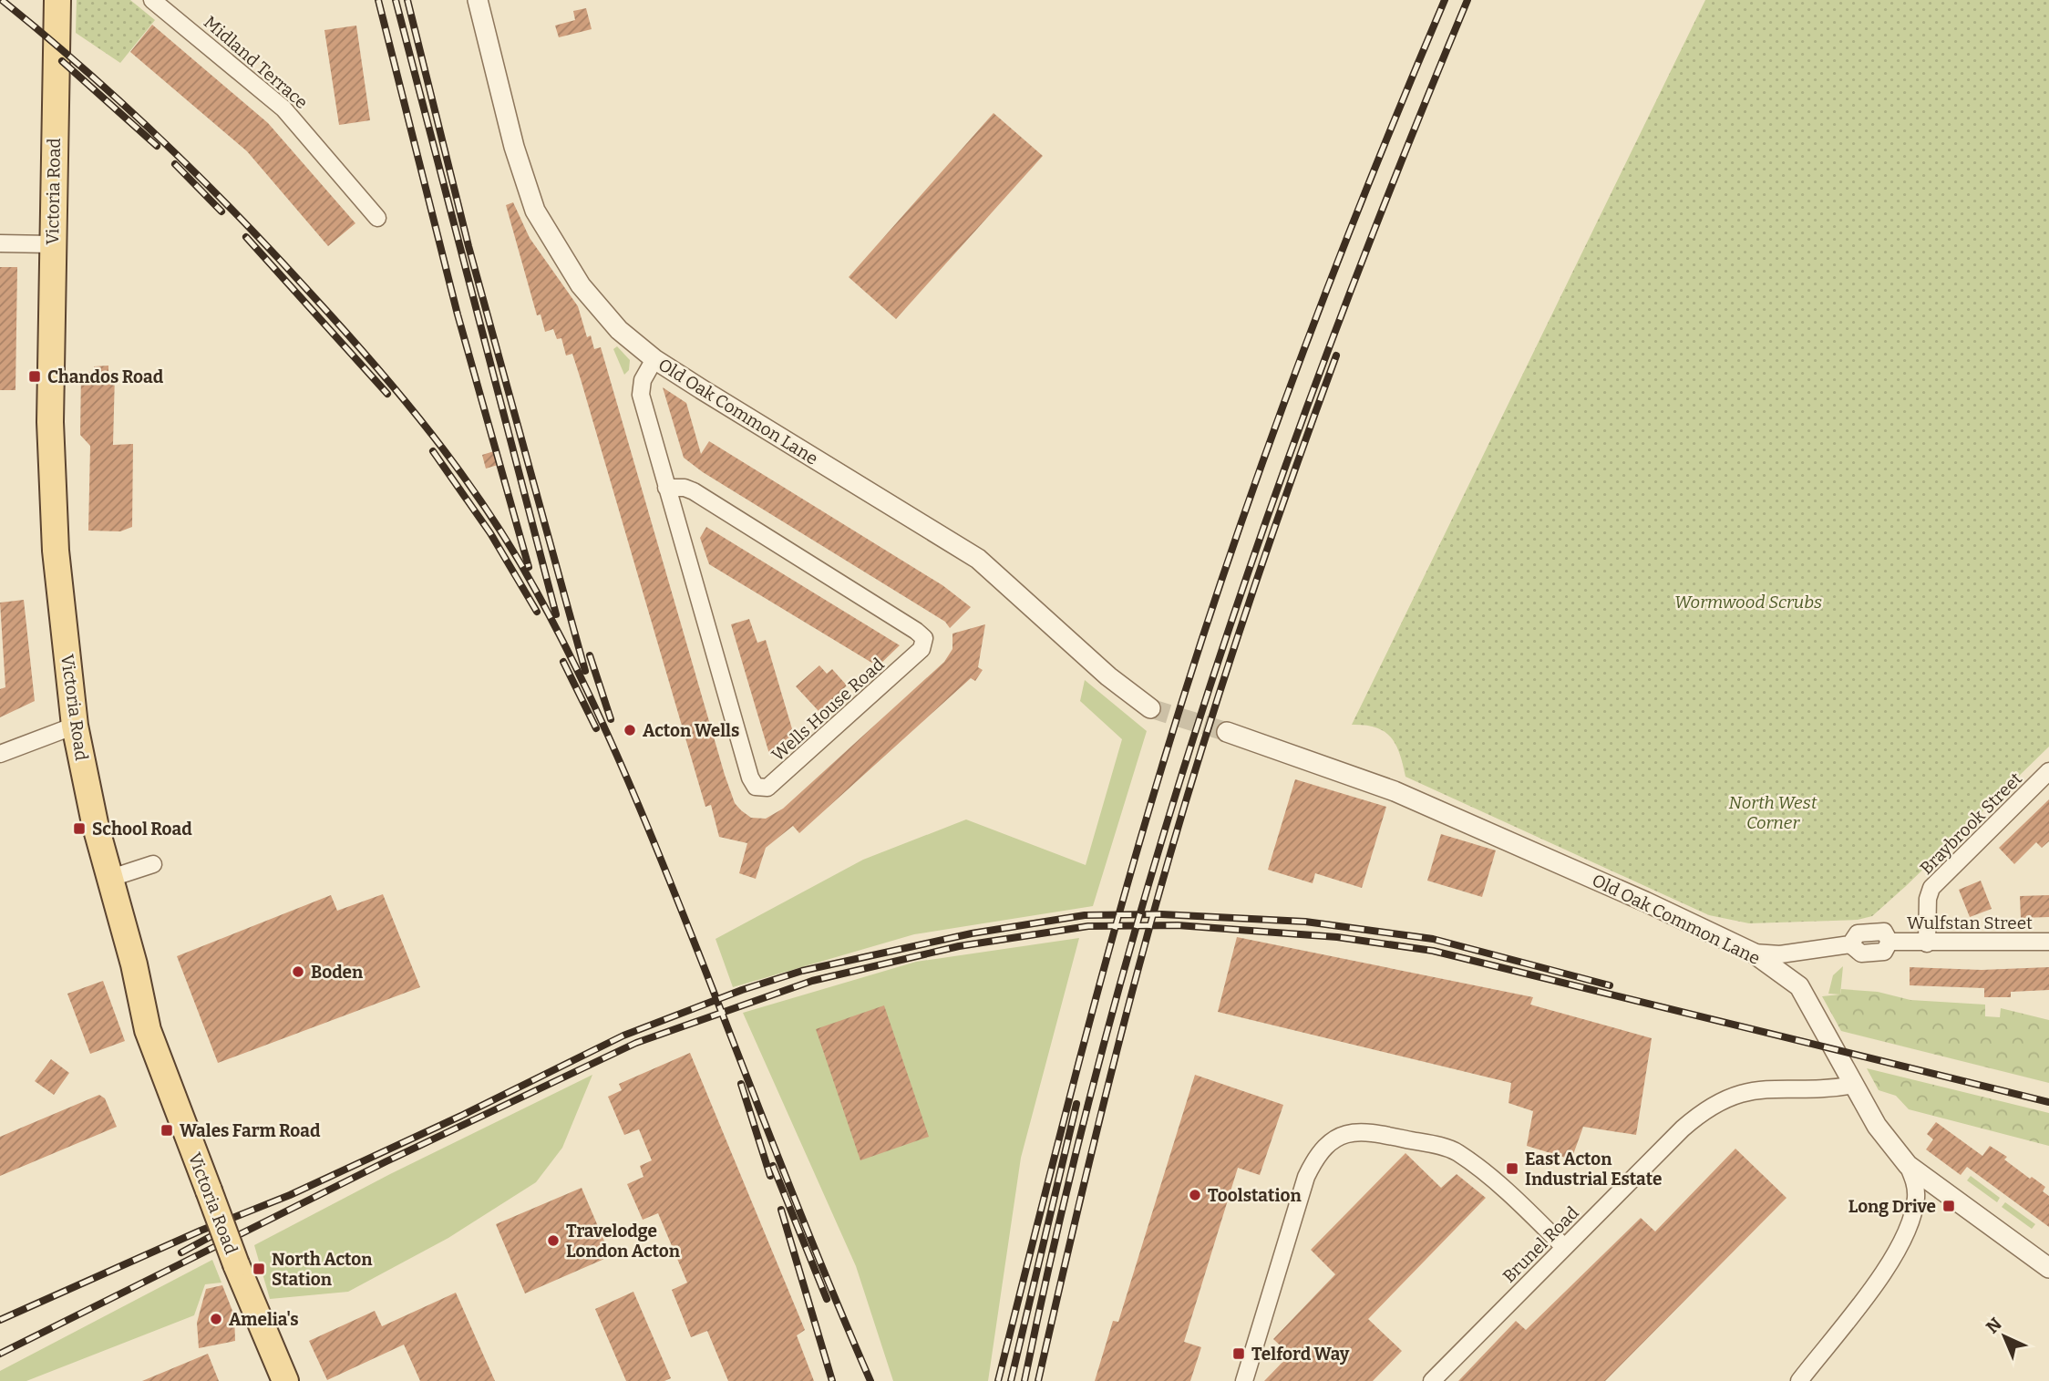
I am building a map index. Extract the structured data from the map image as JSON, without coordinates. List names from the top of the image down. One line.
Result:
{"streets":{"main road":["Victoria Road"],"street":["Midland Terrace","Old Oak Common Lane","Wells House Road","Braybrook Street","Wulfstan Street","Brunel Road"]},"crossings":[["Old Oak Common Lane","Wells House Road"],["Old Oak Common Lane","Wulfstan Street"],["Old Oak Common Lane","Brunel Road"],["Braybrook Street","Wulfstan Street"]],"parks":["Wormwood Scrubs","North West Corner"],"places":{"transit":["Chandos Road","School Road","Wales Farm Road","East Acton Industrial Estate","Long Drive","North Acton Station","Telford Way"],"other":["Acton Wells","Boden","Toolstation","Travelodge London Acton","Amelia's"]},"north":"top left"}
